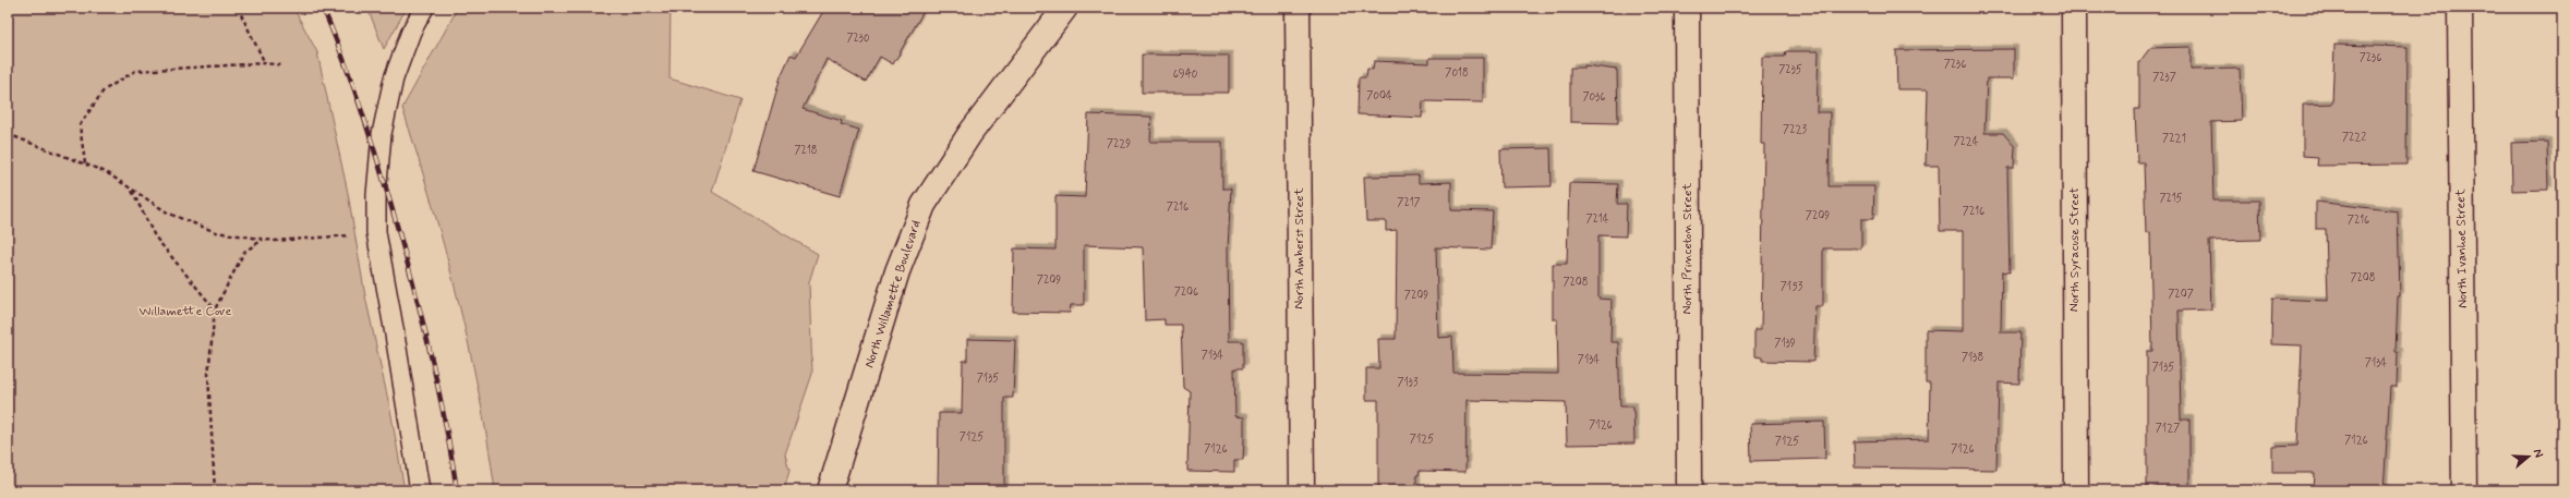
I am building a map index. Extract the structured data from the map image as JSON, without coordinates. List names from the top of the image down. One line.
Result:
{"streets":{"street":["North Amherst Street","North Princeton Street","North Ivanhoe Street","North Syracuse Street","North Willamette Boulevard"]},"parks":["Willamette Cove"],"house_numbers":["7230","7236","7236","7235","7018","6940","7237","7004","7036","7223","7222","7221","7224","7229","7218","7215","7217","7216","7216","7209","7214","7216","7208","7209","7208","7153","7206","7207","7209","7139","7134","7138","7134","7134","7135","7135","7133","7126","7127","7125","7125","7126","7125","7126","7126"],"north":"right"}
